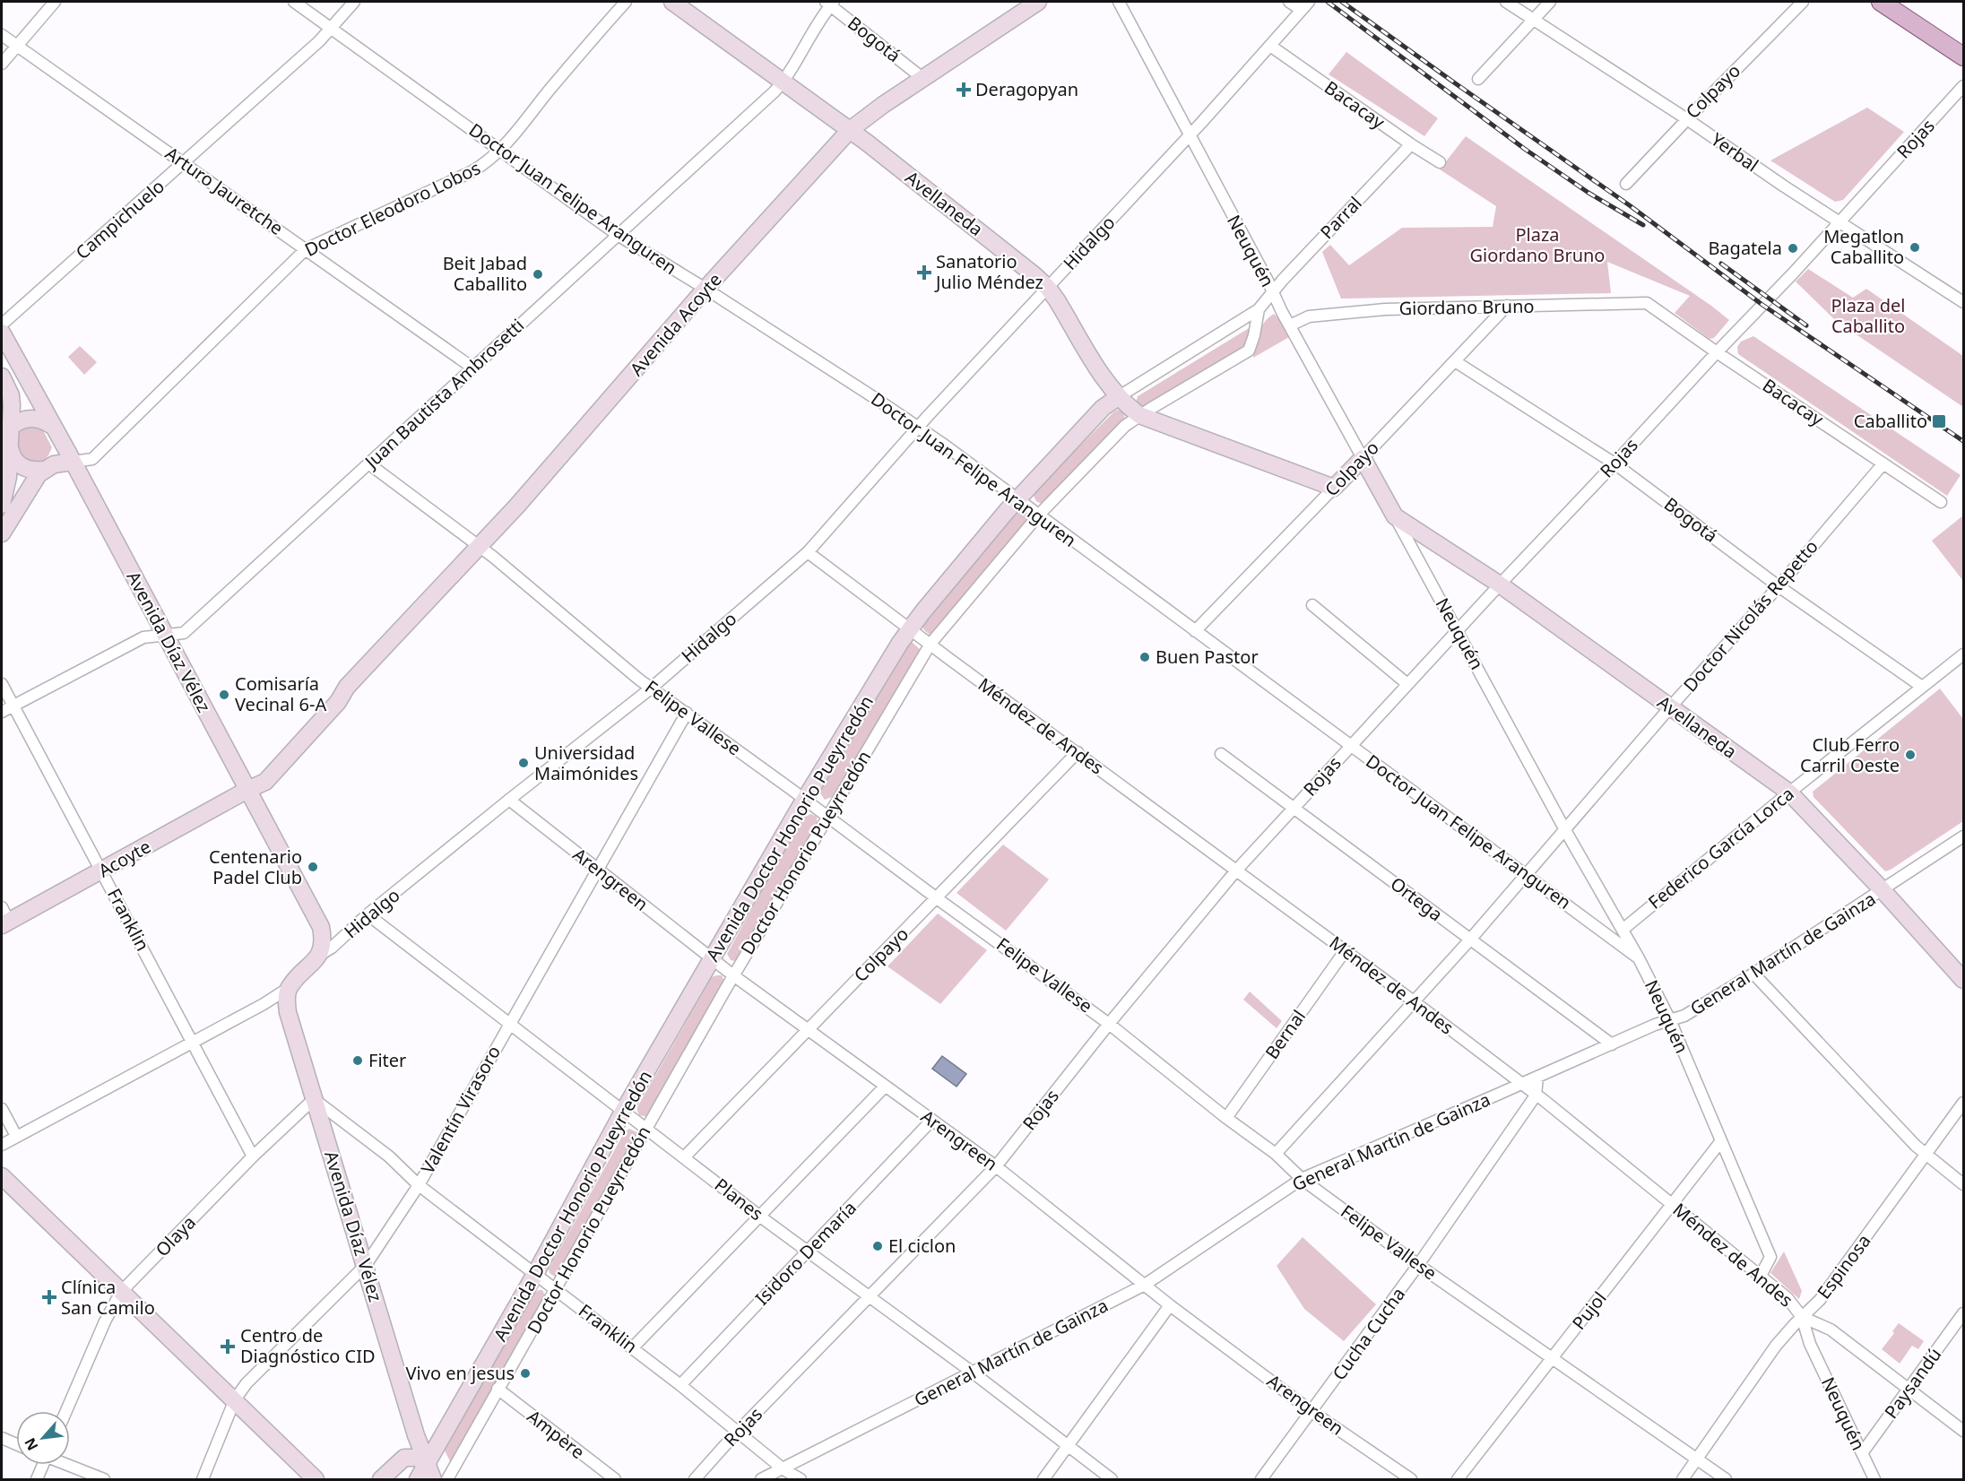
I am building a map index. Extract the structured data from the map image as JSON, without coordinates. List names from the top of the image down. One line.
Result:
{"streets":{"main road":["Colpayo","Avellaneda","Hidalgo","Neuquén","Avenida Acoyte","Avenida Díaz Vélez","Avenida Doctor Honorio Pueyrredón","Acoyte"],"street":["Bogotá","Bacacay","Rojas","Yerbal","Arturo Jauretche","Doctor Juan Felipe Aranguren","Doctor Eleodoro Lobos","Parral","Campichuelo","Giordano Bruno","Juan Bautista Ambrosetti","Doctor Nicolás Repetto","Felipe Vallese","Méndez de Andes","Federico García Lorca","Doctor Honorio Pueyrredón","Arengreen","Ortega","Franklin","General Martín de Gainza","Bernal","Valentín Virasoro","Planes","Olaya","Isidoro Demaría","Espinosa","Pujol","Cucha Cucha","Paysandú","Ampère"]},"crossings":[["Bogotá","Colpayo"],["Bogotá","Rojas"],["Bogotá","Avenida Acoyte"],["Bogotá","Juan Bautista Ambrosetti"],["Bogotá","Doctor Nicolás Repetto"],["Bogotá","Federico García Lorca"],["Colpayo","Yerbal"],["Colpayo","Doctor Juan Felipe Aranguren"],["Colpayo","Avellaneda"],["Colpayo","Neuquén"],["Colpayo","Giordano Bruno"],["Colpayo","Felipe Vallese"],["Colpayo","Méndez de Andes"],["Colpayo","Arengreen"],["Colpayo","Planes"],["Bacacay","Rojas"],["Bacacay","Parral"],["Bacacay","Hidalgo"],["Bacacay","Giordano Bruno"],["Bacacay","Doctor Nicolás Repetto"],["Rojas","Yerbal"],["Rojas","Doctor Juan Felipe Aranguren"],["Rojas","Avellaneda"],["Rojas","Neuquén"],["Rojas","Felipe Vallese"],["Rojas","Méndez de Andes"],["Rojas","Arengreen"],["Rojas","Ortega"],["Rojas","Franklin"],["Rojas","Planes"],["Arturo Jauretche","Doctor Eleodoro Lobos"],["Arturo Jauretche","Campichuelo"],["Arturo Jauretche","Juan Bautista Ambrosetti"],["Doctor Juan Felipe Aranguren","Doctor Eleodoro Lobos"],["Doctor Juan Felipe Aranguren","Campichuelo"],["Doctor Juan Felipe Aranguren","Hidalgo"],["Doctor Juan Felipe Aranguren","Neuquén"],["Doctor Juan Felipe Aranguren","Avenida Acoyte"],["Doctor Juan Felipe Aranguren","Juan Bautista Ambrosetti"],["Doctor Juan Felipe Aranguren","Doctor Nicolás Repetto"],["Doctor Juan Felipe Aranguren","Avenida Doctor Honorio Pueyrredón"],["Doctor Juan Felipe Aranguren","Doctor Honorio Pueyrredón"],["Avellaneda","Hidalgo"],["Avellaneda","Neuquén"],["Avellaneda","Avenida Acoyte"],["Avellaneda","Juan Bautista Ambrosetti"],["Avellaneda","Doctor Nicolás Repetto"],["Avellaneda","Avenida Doctor Honorio Pueyrredón"],["Avellaneda","Federico García Lorca"],["Avellaneda","Doctor Honorio Pueyrredón"],["Avellaneda","General Martín de Gainza"],["Doctor Eleodoro Lobos","Avenida Díaz Vélez"],["Parral","Neuquén"],["Parral","Avenida Doctor Honorio Pueyrredón"],["Hidalgo","Neuquén"],["Hidalgo","Avenida Díaz Vélez"],["Hidalgo","Felipe Vallese"],["Hidalgo","Méndez de Andes"],["Hidalgo","Arengreen"],["Hidalgo","Franklin"],["Hidalgo","Planes"],["Neuquén","Giordano Bruno"],["Neuquén","Doctor Nicolás Repetto"],["Neuquén","Méndez de Andes"],["Neuquén","Avenida Doctor Honorio Pueyrredón"],["Neuquén","Federico García Lorca"],["Neuquén","General Martín de Gainza"],["Neuquén","Espinosa"],["Neuquén","Pujol"],["Neuquén","Paysandú"],["Avenida Acoyte","Avenida Díaz Vélez"],["Avenida Acoyte","Felipe Vallese"],["Avenida Acoyte","Acoyte"],["Juan Bautista Ambrosetti","Avenida Díaz Vélez"],["Juan Bautista Ambrosetti","Felipe Vallese"],["Juan Bautista Ambrosetti","Franklin"],["Doctor Nicolás Repetto","Felipe Vallese"],["Doctor Nicolás Repetto","Méndez de Andes"],["Doctor Nicolás Repetto","Ortega"],["Avenida Díaz Vélez","Avenida Doctor Honorio Pueyrredón"],["Avenida Díaz Vélez","Acoyte"],["Avenida Díaz Vélez","Franklin"],["Avenida Díaz Vélez","Valentín Virasoro"],["Avenida Díaz Vélez","Olaya"],["Felipe Vallese","Avenida Doctor Honorio Pueyrredón"],["Felipe Vallese","Doctor Honorio Pueyrredón"],["Felipe Vallese","General Martín de Gainza"],["Felipe Vallese","Bernal"],["Felipe Vallese","Valentín Virasoro"],["Felipe Vallese","Espinosa"],["Felipe Vallese","Pujol"],["Felipe Vallese","Cucha Cucha"],["Méndez de Andes","Avenida Doctor Honorio Pueyrredón"],["Méndez de Andes","Doctor Honorio Pueyrredón"],["Méndez de Andes","General Martín de Gainza"],["Méndez de Andes","Bernal"],["Méndez de Andes","Espinosa"],["Méndez de Andes","Pujol"],["Méndez de Andes","Cucha Cucha"],["Méndez de Andes","Paysandú"],["Avenida Doctor Honorio Pueyrredón","Doctor Honorio Pueyrredón"],["Avenida Doctor Honorio Pueyrredón","Arengreen"],["Avenida Doctor Honorio Pueyrredón","Franklin"],["Avenida Doctor Honorio Pueyrredón","Planes"],["Doctor Honorio Pueyrredón","Arengreen"],["Doctor Honorio Pueyrredón","Franklin"],["Doctor Honorio Pueyrredón","Planes"],["Doctor Honorio Pueyrredón","Ampère"],["Acoyte","Franklin"],["Arengreen","General Martín de Gainza"],["Arengreen","Valentín Virasoro"],["Arengreen","Isidoro Demaría"],["Arengreen","Cucha Cucha"],["Ortega","General Martín de Gainza"],["Franklin","General Martín de Gainza"],["Franklin","Valentín Virasoro"],["Franklin","Olaya"],["Franklin","Isidoro Demaría"],["General Martín de Gainza","Planes"],["General Martín de Gainza","Cucha Cucha"],["Valentín Virasoro","Planes"],["Planes","Isidoro Demaría"]],"parks":["Plaza Giordano Bruno","Plaza del Caballito"],"places":{"health":["Deragopyan","Sanatorio Julio Méndez","Clínica San Camilo","Centro de Diagnóstico CID"],"other":["Megatlon Caballito","Bagatela","Beit Jabad Caballito","Buen Pastor","Comisaría Vecinal 6-A","Club Ferro Carril Oeste","Universidad Maimónides","Centenario Padel Club","Fiter","El ciclon","Vivo en jesus"],"transit":["Caballito"]},"north":"bottom left"}
